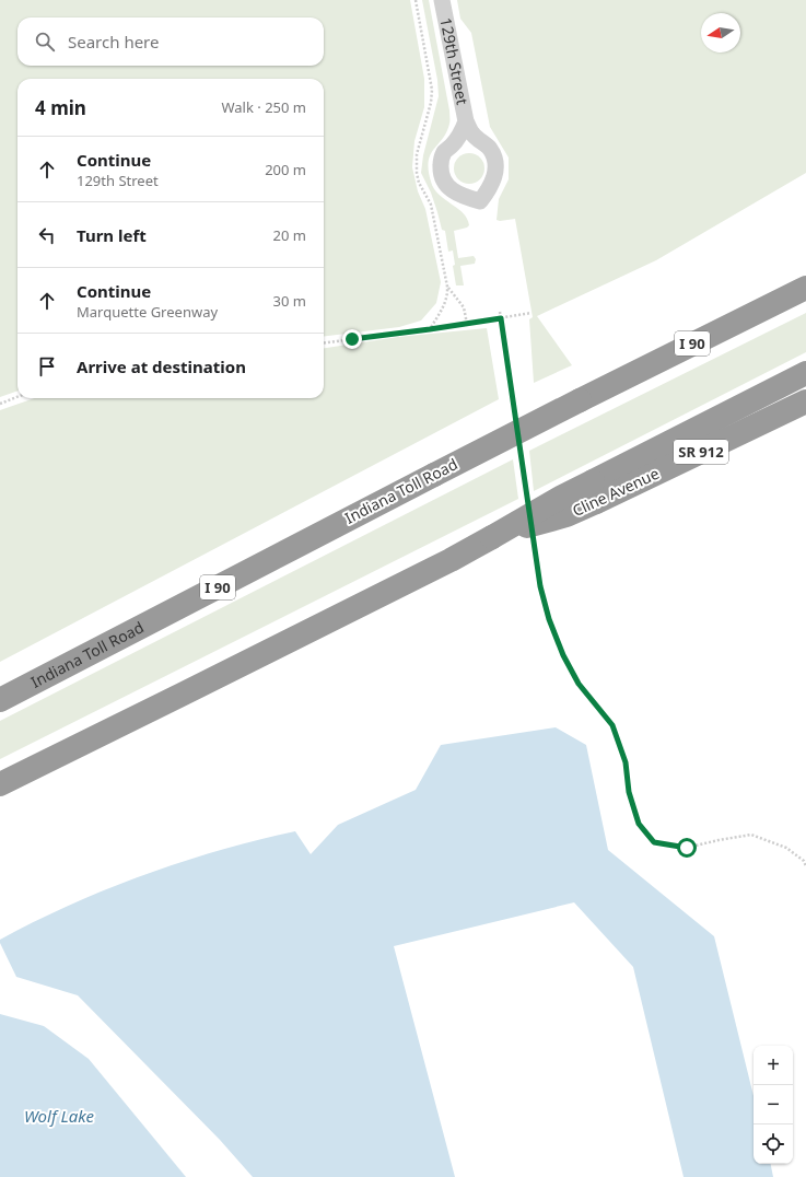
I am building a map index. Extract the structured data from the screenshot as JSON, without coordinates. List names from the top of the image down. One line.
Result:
{"streets":{"highway":["I 90","SR 912","Indiana Toll Road","Cline Avenue"],"street":["129th Street"]},"water":["Wolf Lake"],"north":"left","page":{"search":"Search here","heading":["4 min","Walk · 250 m"],"list":[["Continue","129th Street","200 m"],["Turn left","20 m"],["Continue","Marquette Greenway","30 m"],"Arrive at destination"],"map_buttons":["+","−"]}}
